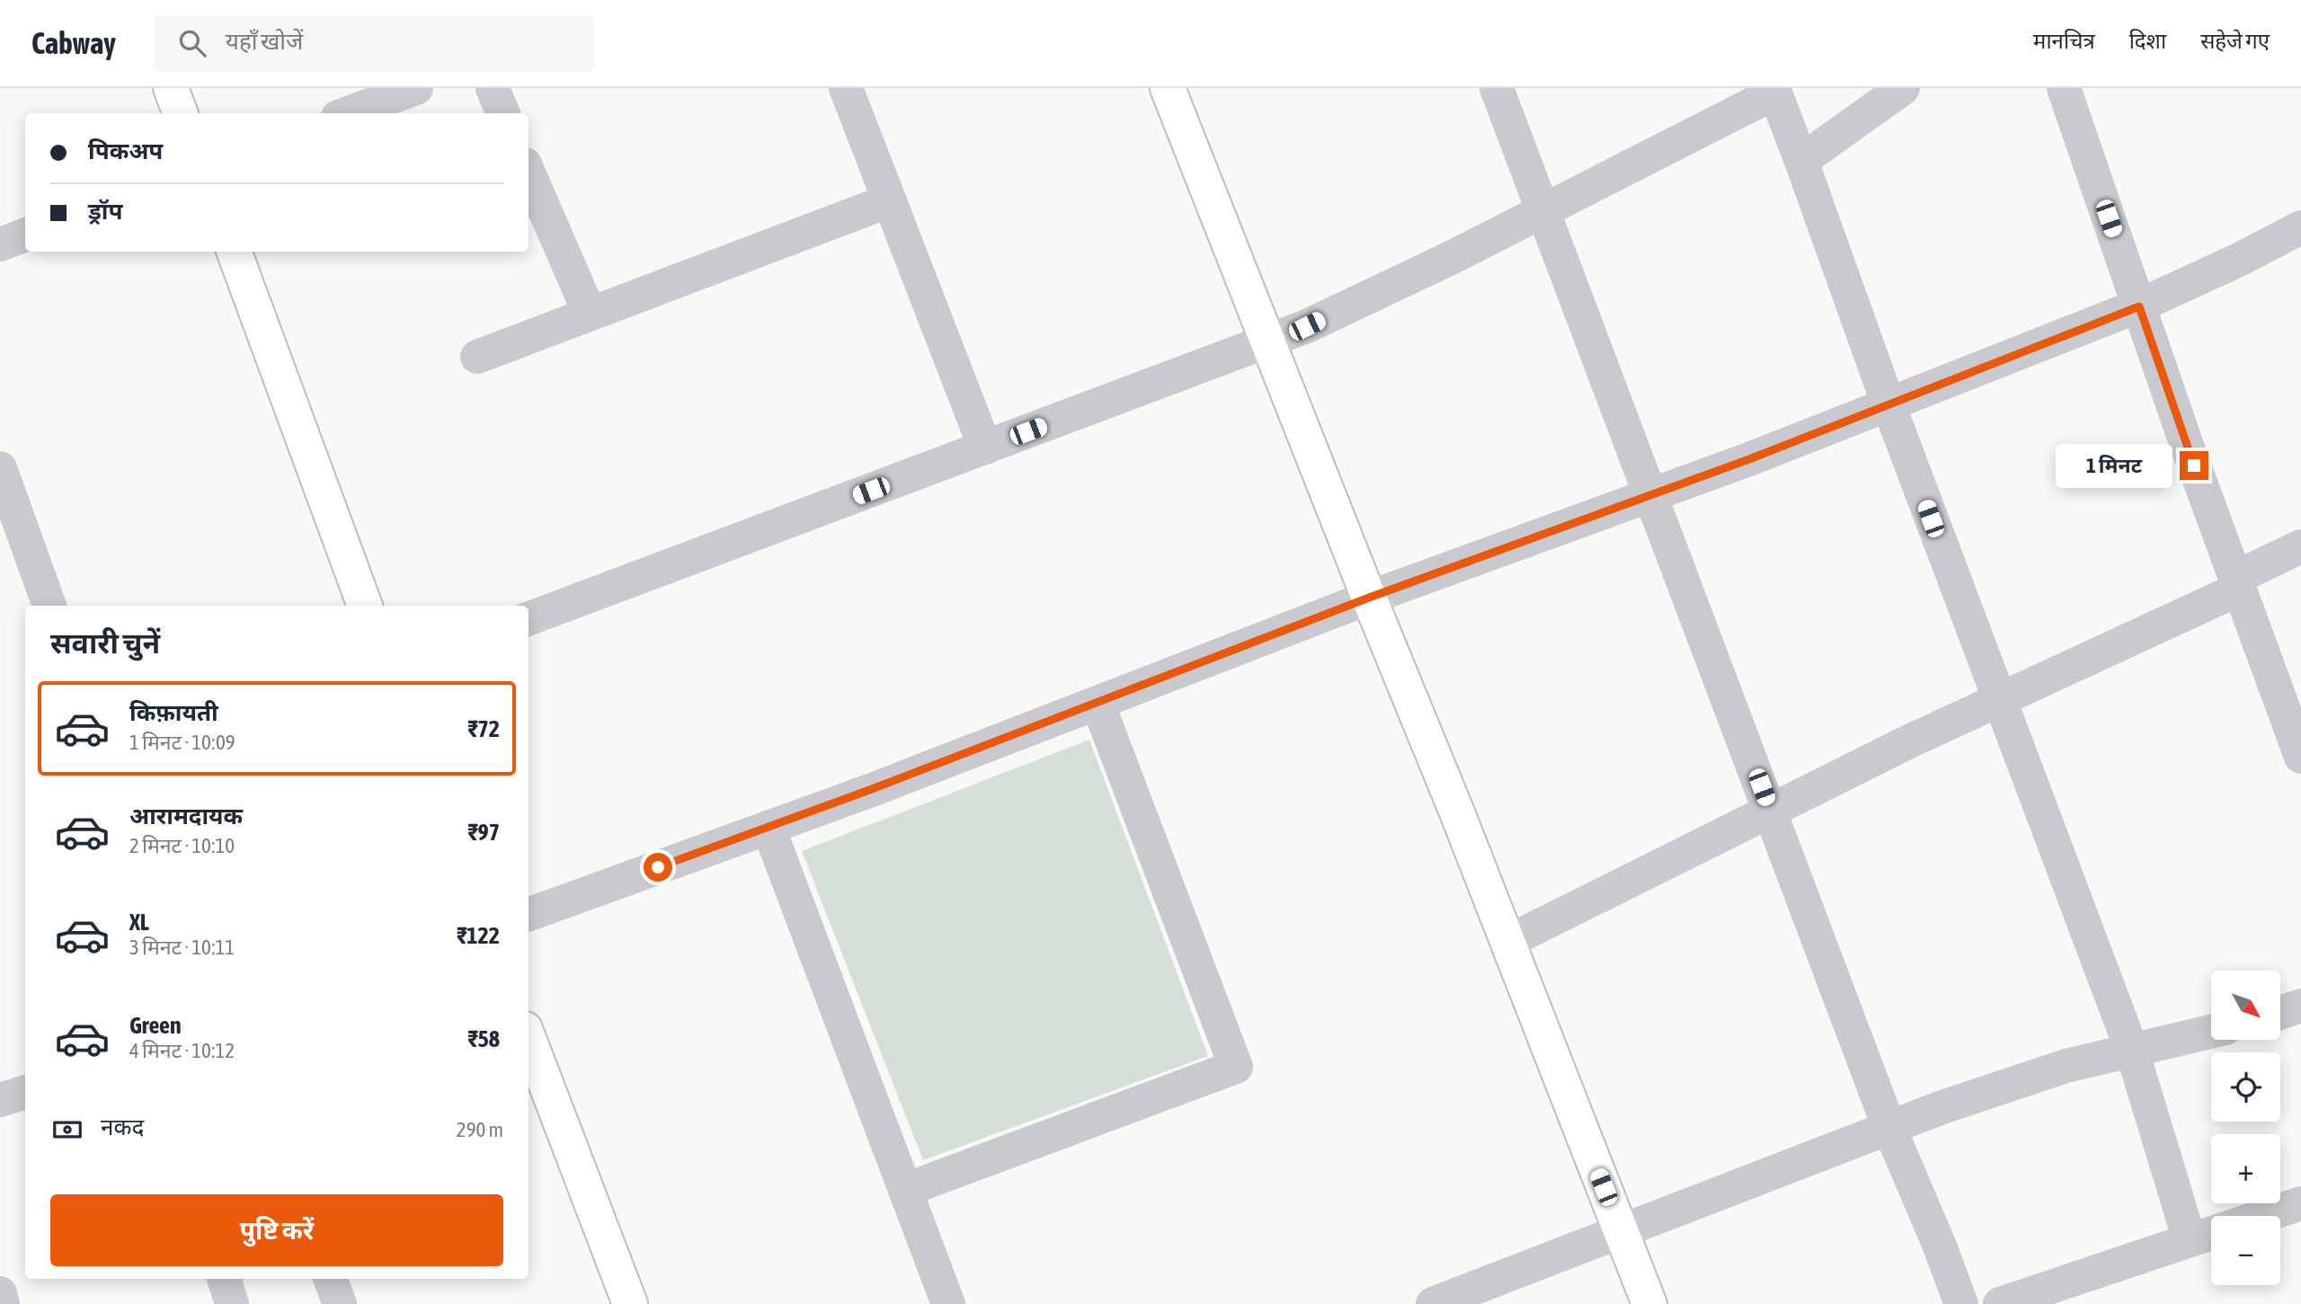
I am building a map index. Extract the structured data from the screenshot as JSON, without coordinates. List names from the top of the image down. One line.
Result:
{"north":"bottom right","page":{"header":"Cabway","search":"यहाँ खोजें","nav":["मानचित्र","दिशा","सहेजे गए"],"banner":["पिकअप","ड्रॉप"],"bubble":"1 मिनट","heading":"सवारी चुनें","list":[{"name":"किफ़ायती","note":"1 मिनट · 10:09","value":"₹72"},{"name":"आरामदायक","note":"2 मिनट · 10:10","value":"₹97"},{"name":"XL","note":"3 मिनट · 10:11","value":"₹122"},{"name":"Green","note":"4 मिनट · 10:12","value":"₹58"}],"map_buttons":["+","−"],"pay":["नकद","290 m"],"buttons":"पुष्टि करें"}}
